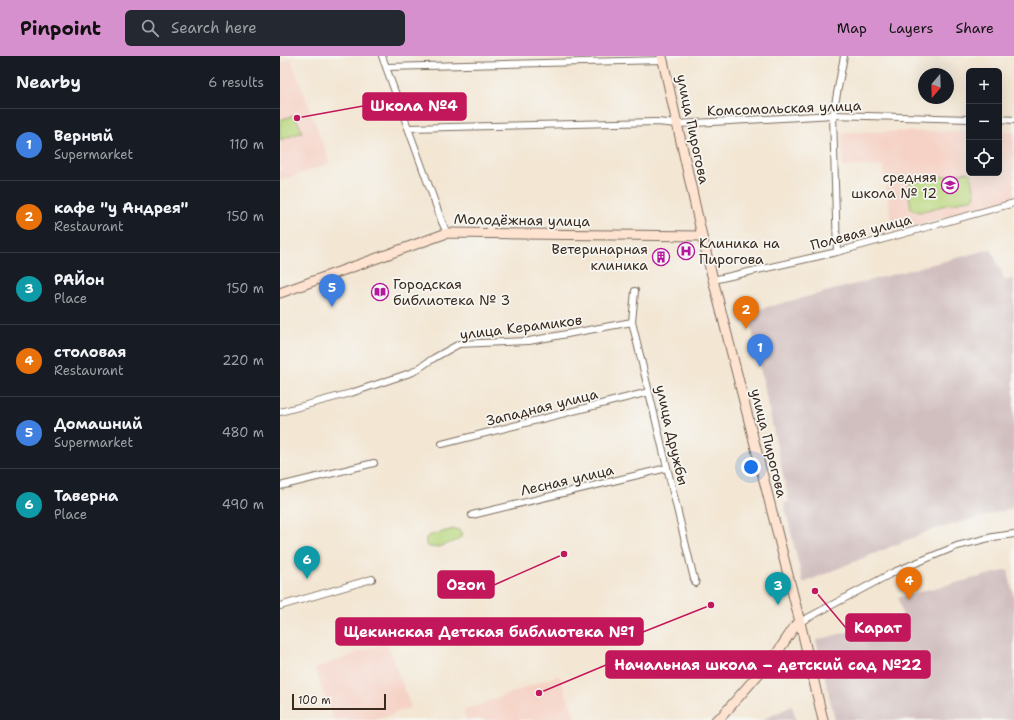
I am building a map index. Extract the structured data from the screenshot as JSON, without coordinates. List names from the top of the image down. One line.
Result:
{"streets":{"street":["Комсомольская улица","улица Пирогова","Молодёжная улица","Полевая улица","улица Керамиков","Западная улица","улица Дружбы","Лесная улица"]},"crossings":[["Комсомольская улица","улица Пирогова"],["улица Пирогова","Молодёжная улица"],["улица Пирогова","Полевая улица"],["улица Керамиков","улица Дружбы"],["Западная улица","улица Дружбы"],["улица Дружбы","Лесная улица"]],"places":{"other":["Школа №4","Ozon","Карат","Щекинская Детская библиотека №1","Начальная школа – детский сад №22"],"school or university":["средняя школа № 12"],"hospital":["Клиника на Пирогова"],"building":["Ветеринарная клиника"],"library":["Городская библиотека № 3"]},"scale_bar":"100 m","north":"bottom","page":{"header":"Pinpoint","search":"Search here","nav":["Map","Layers","Share"],"heading":["Nearby","6 results"],"map_buttons":["+","−"],"list":[{"mark":"1","name":"Верный","note":"Supermarket","value":"110 m"},{"mark":"2","name":"кафе \"у Андрея\"","note":"Restaurant","value":"150 m"},{"mark":"3","name":"РАЙон","note":"Place","value":"150 m"},{"mark":"4","name":"столовая","note":"Restaurant","value":"220 m"},{"mark":"5","name":"Домашний","note":"Supermarket","value":"480 m"},{"mark":"6","name":"Таверна","note":"Place","value":"490 m"}],"pins":["5","2","1","6","4","3"],"scale":"100 m"}}
